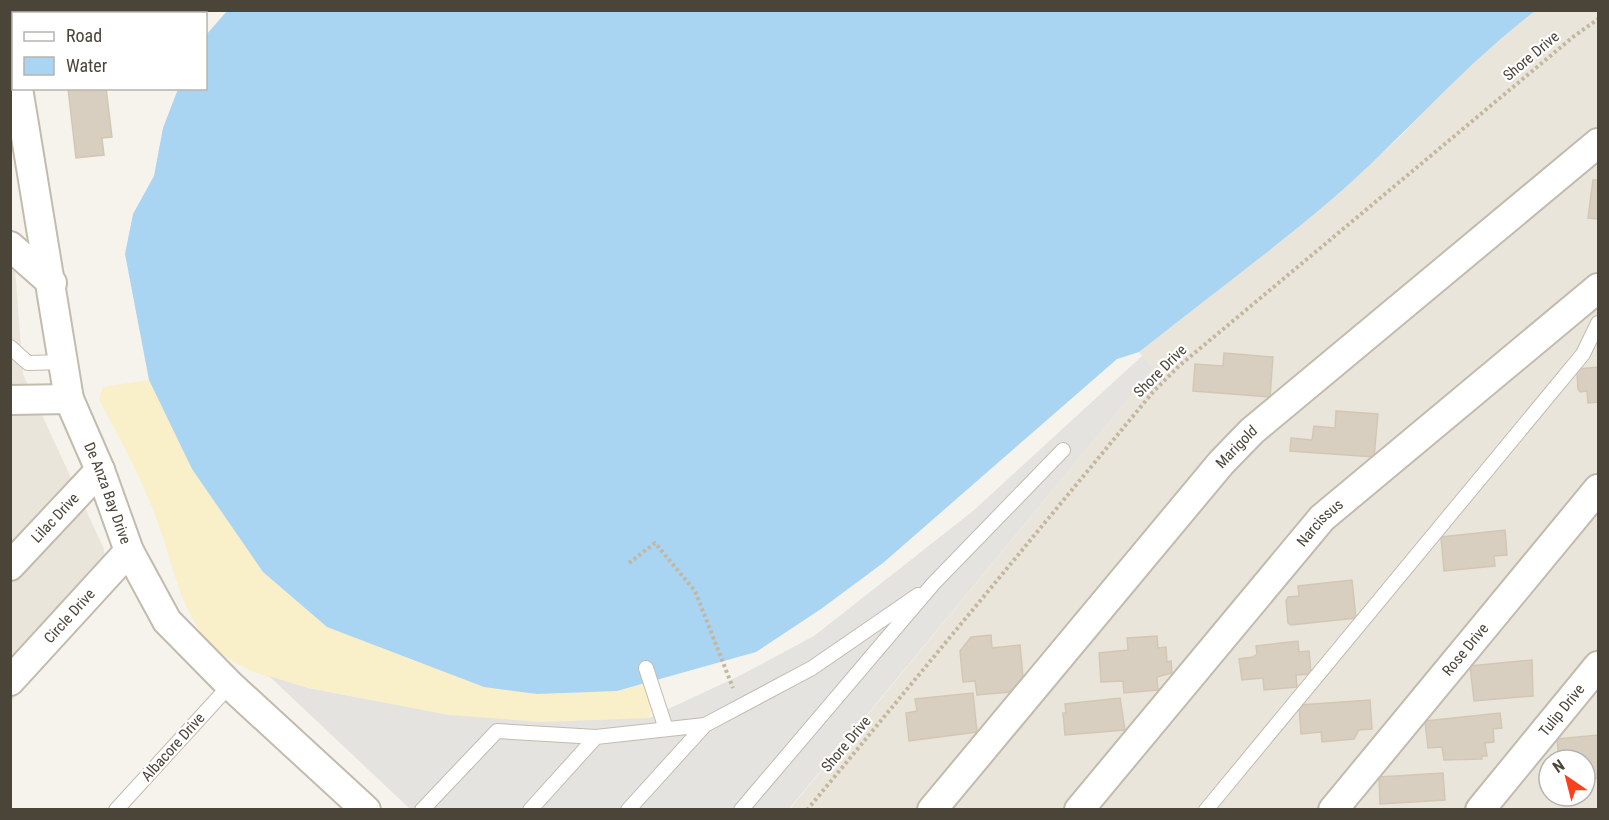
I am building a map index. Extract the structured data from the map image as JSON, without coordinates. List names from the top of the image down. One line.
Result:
{"streets":{"street":["Marigold","De Anza Bay Drive","Lilac Drive","Narcissus","Circle Drive","Rose Drive","Tulip Drive"],"lane":["Albacore Drive"],"path":["Shore Drive"]},"crossings":[["De Anza Bay Drive","Lilac Drive"],["De Anza Bay Drive","Circle Drive"],["De Anza Bay Drive","Albacore Drive"]],"legend":["Road","Water"],"north":"top left"}
